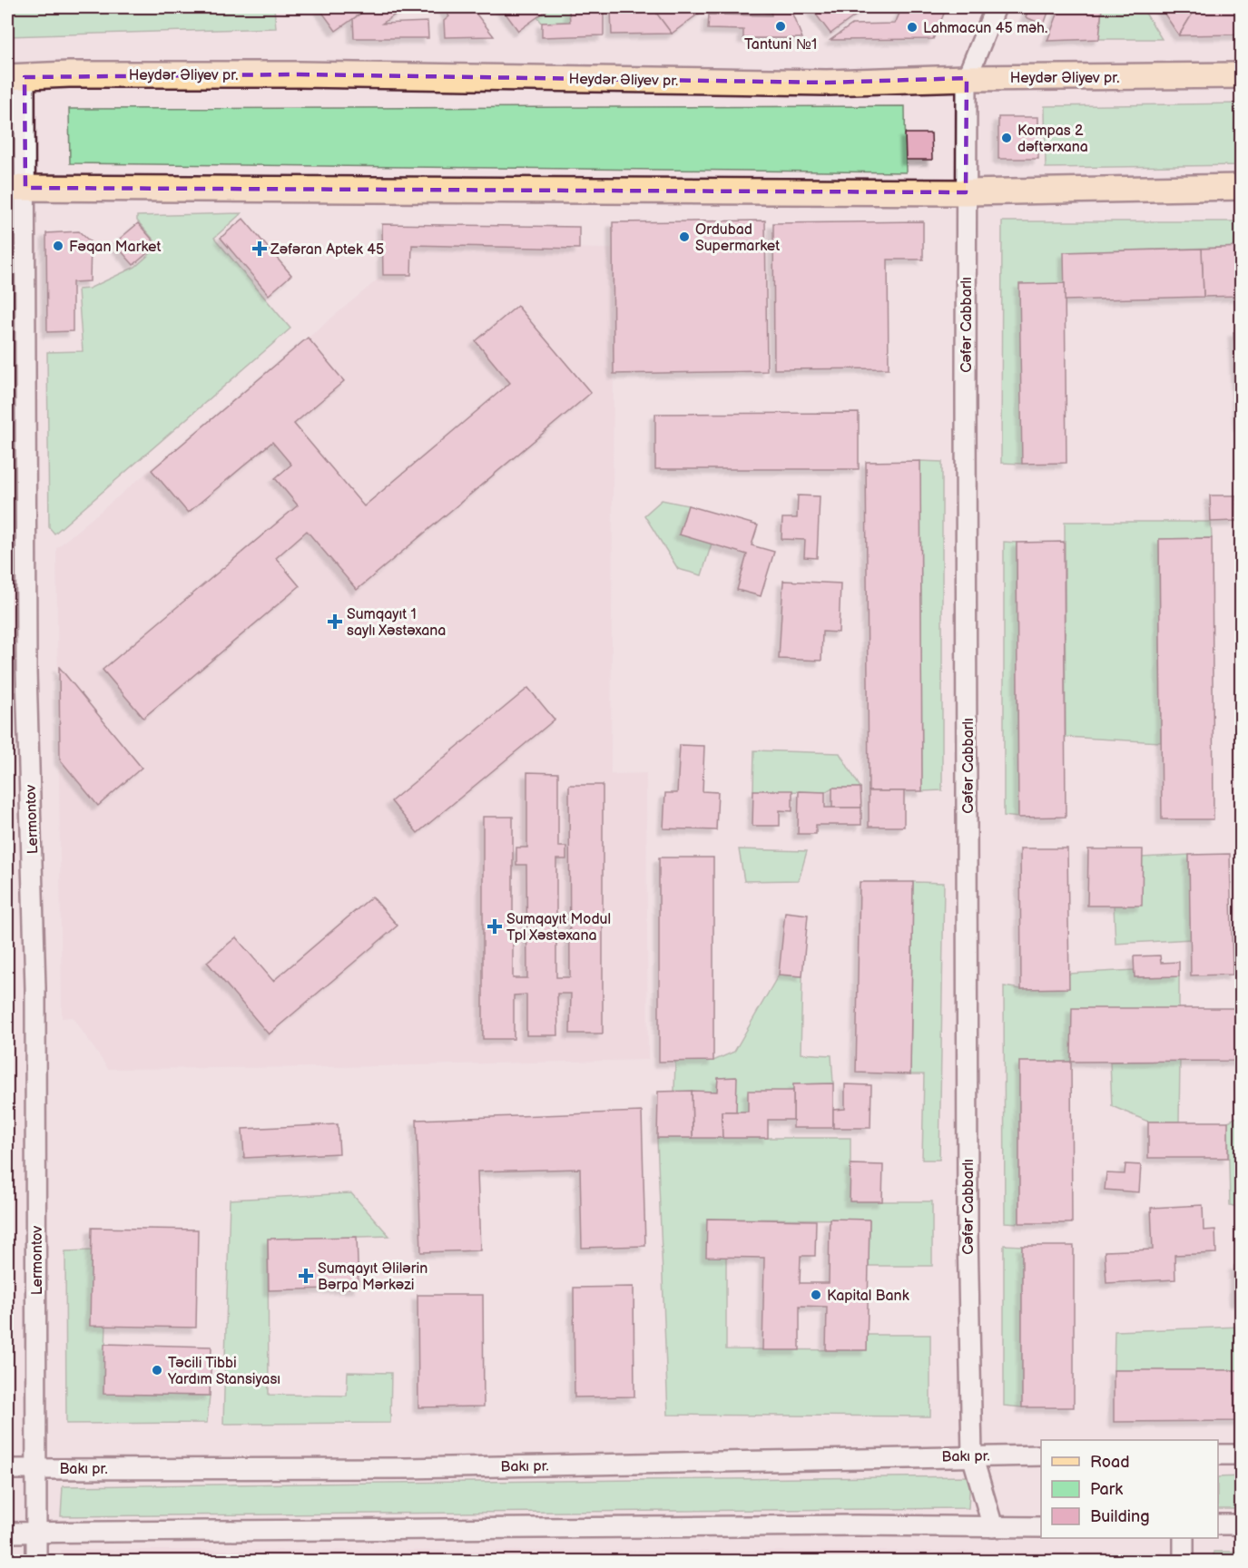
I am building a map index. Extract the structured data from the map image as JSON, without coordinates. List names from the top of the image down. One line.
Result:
{"streets":{"main road":["Heydər Əliyev pr."],"street":["Cəfər Cabbarlı","Lermontov","Bakı pr."]},"crossings":[["Heydər Əliyev pr.","Cəfər Cabbarlı"],["Heydər Əliyev pr.","Lermontov"],["Cəfər Cabbarlı","Bakı pr."],["Lermontov","Bakı pr."]],"places":{"other":["Tantuni №1","Lahmacun 45 mәh.","Kompas 2 dəftərxana","Ordubad Supermarket","Fəqan Market","Kapital Bank","Təcili Tibbi Yardım Stansiyası"],"health":["Zəfəran Aptek 45","Sumqayıt 1 saylı Xəstəxana","Sumqayıt Modul Tpl Xəstəxana","Sumqayıt Əlilərin Bərpa Mərkəzi"]},"legend":["Road","Park","Building"]}
